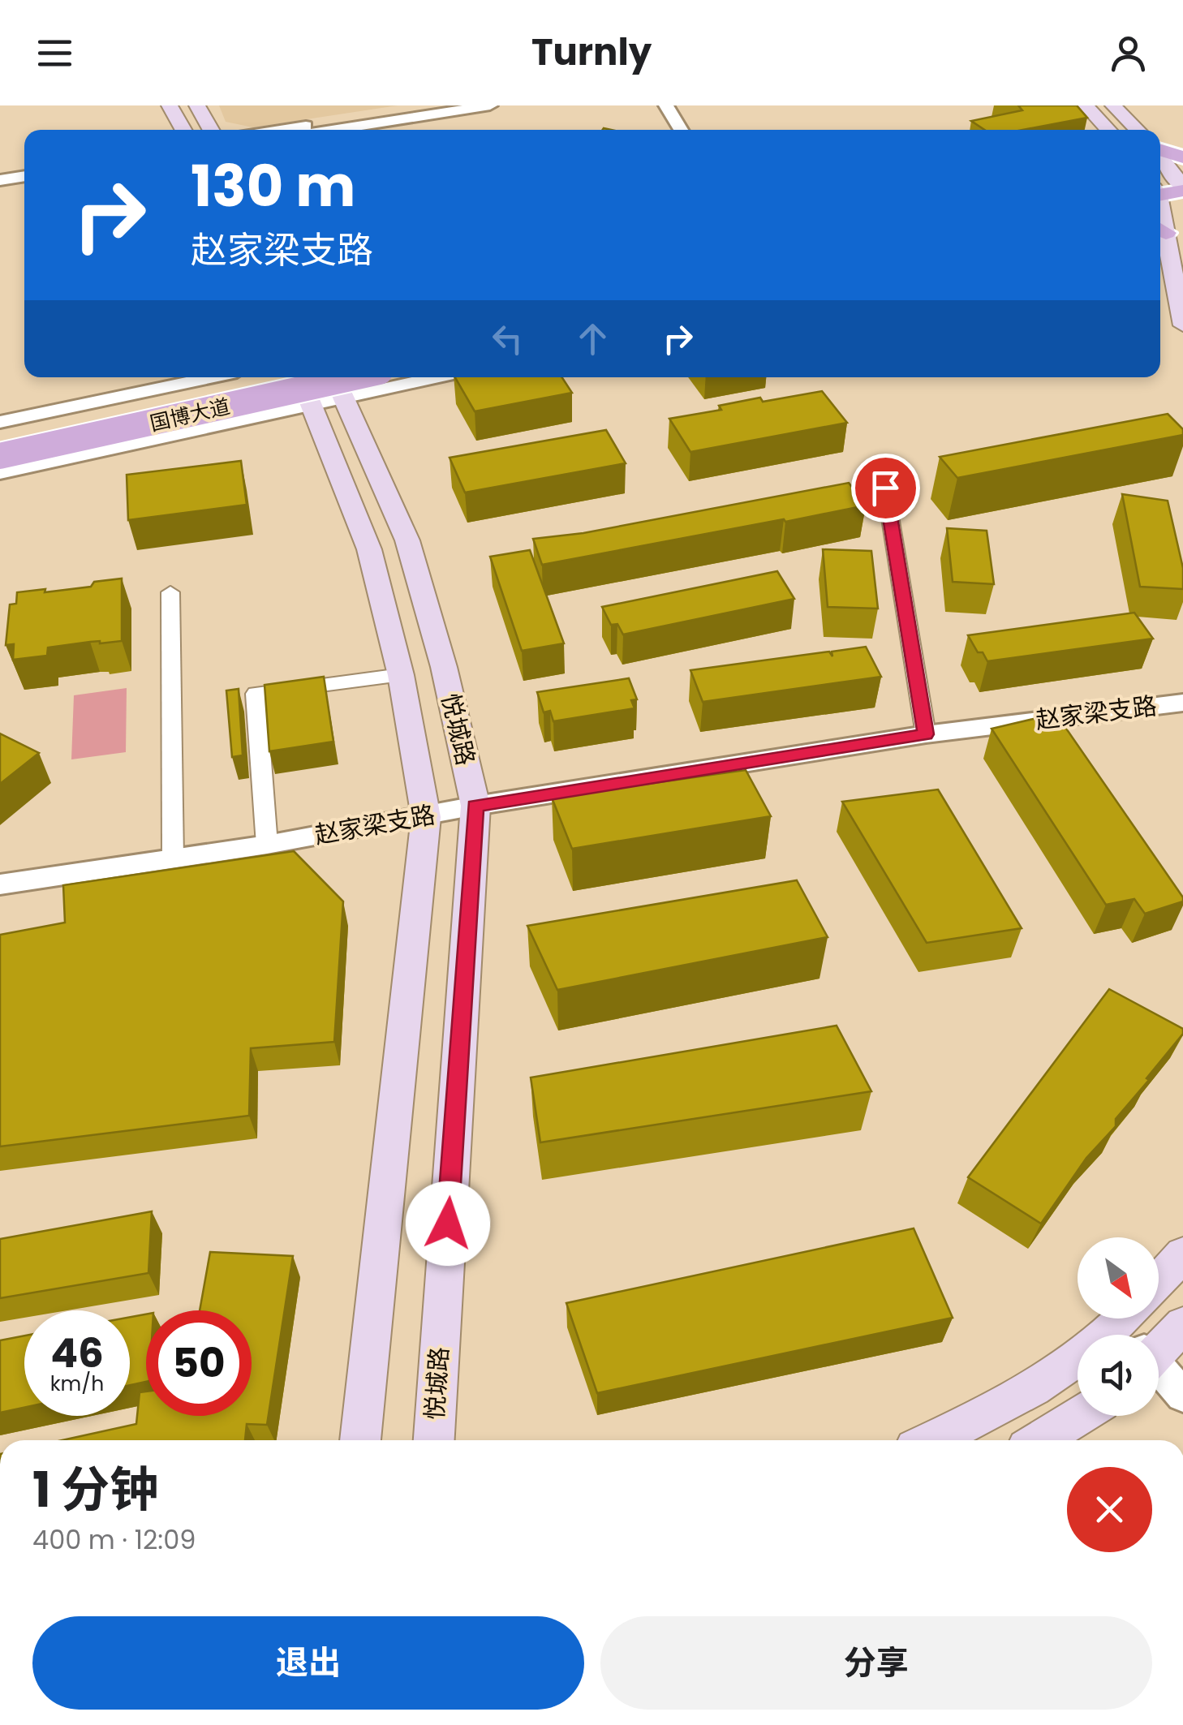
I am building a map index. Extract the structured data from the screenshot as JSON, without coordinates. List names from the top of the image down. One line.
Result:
{"streets":{"main road":["国博大道","悦城路"],"street":["赵家梁支路"]},"crossings":[["赵家梁支路","悦城路"]],"north":"bottom right","page":{"header":"Turnly","turn":["130 m","赵家梁支路"],"speed":"46 km/h","limit":"50","heading":["1 分钟","400 m · 12:09"],"buttons":["退出","分享"]}}
